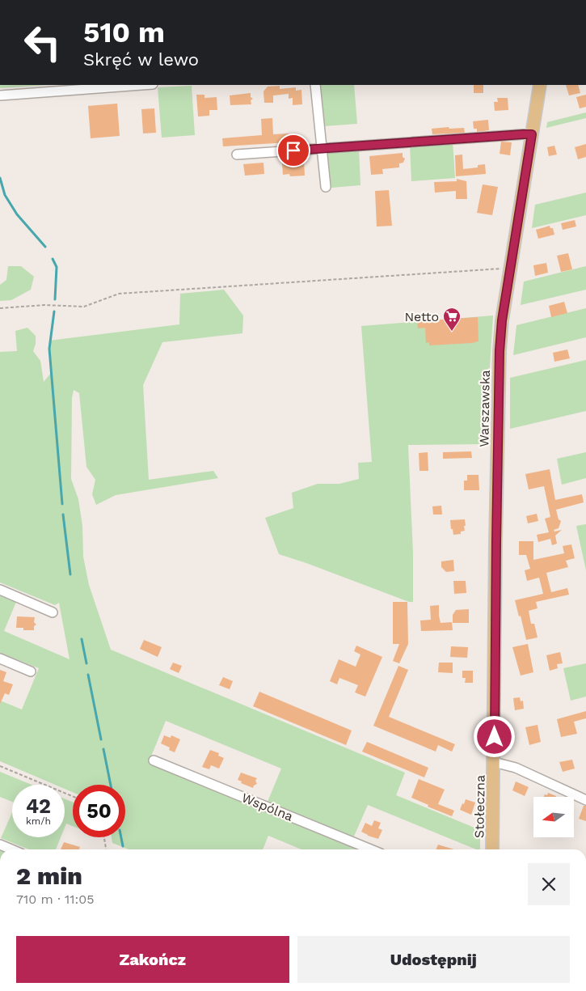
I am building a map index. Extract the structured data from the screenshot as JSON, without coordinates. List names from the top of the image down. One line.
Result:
{"streets":{"main road":["Warszawska","Stołeczna"],"street":["Wspólna"]},"crossings":[["Warszawska","Stołeczna"]],"places":{"supermarket":["Netto"]},"north":"left","page":{"turn":["510 m","Skręć w lewo"],"speed":"42 km/h","limit":"50","heading":["2 min","710 m · 11:05"],"buttons":["Zakończ","Udostępnij"]}}
